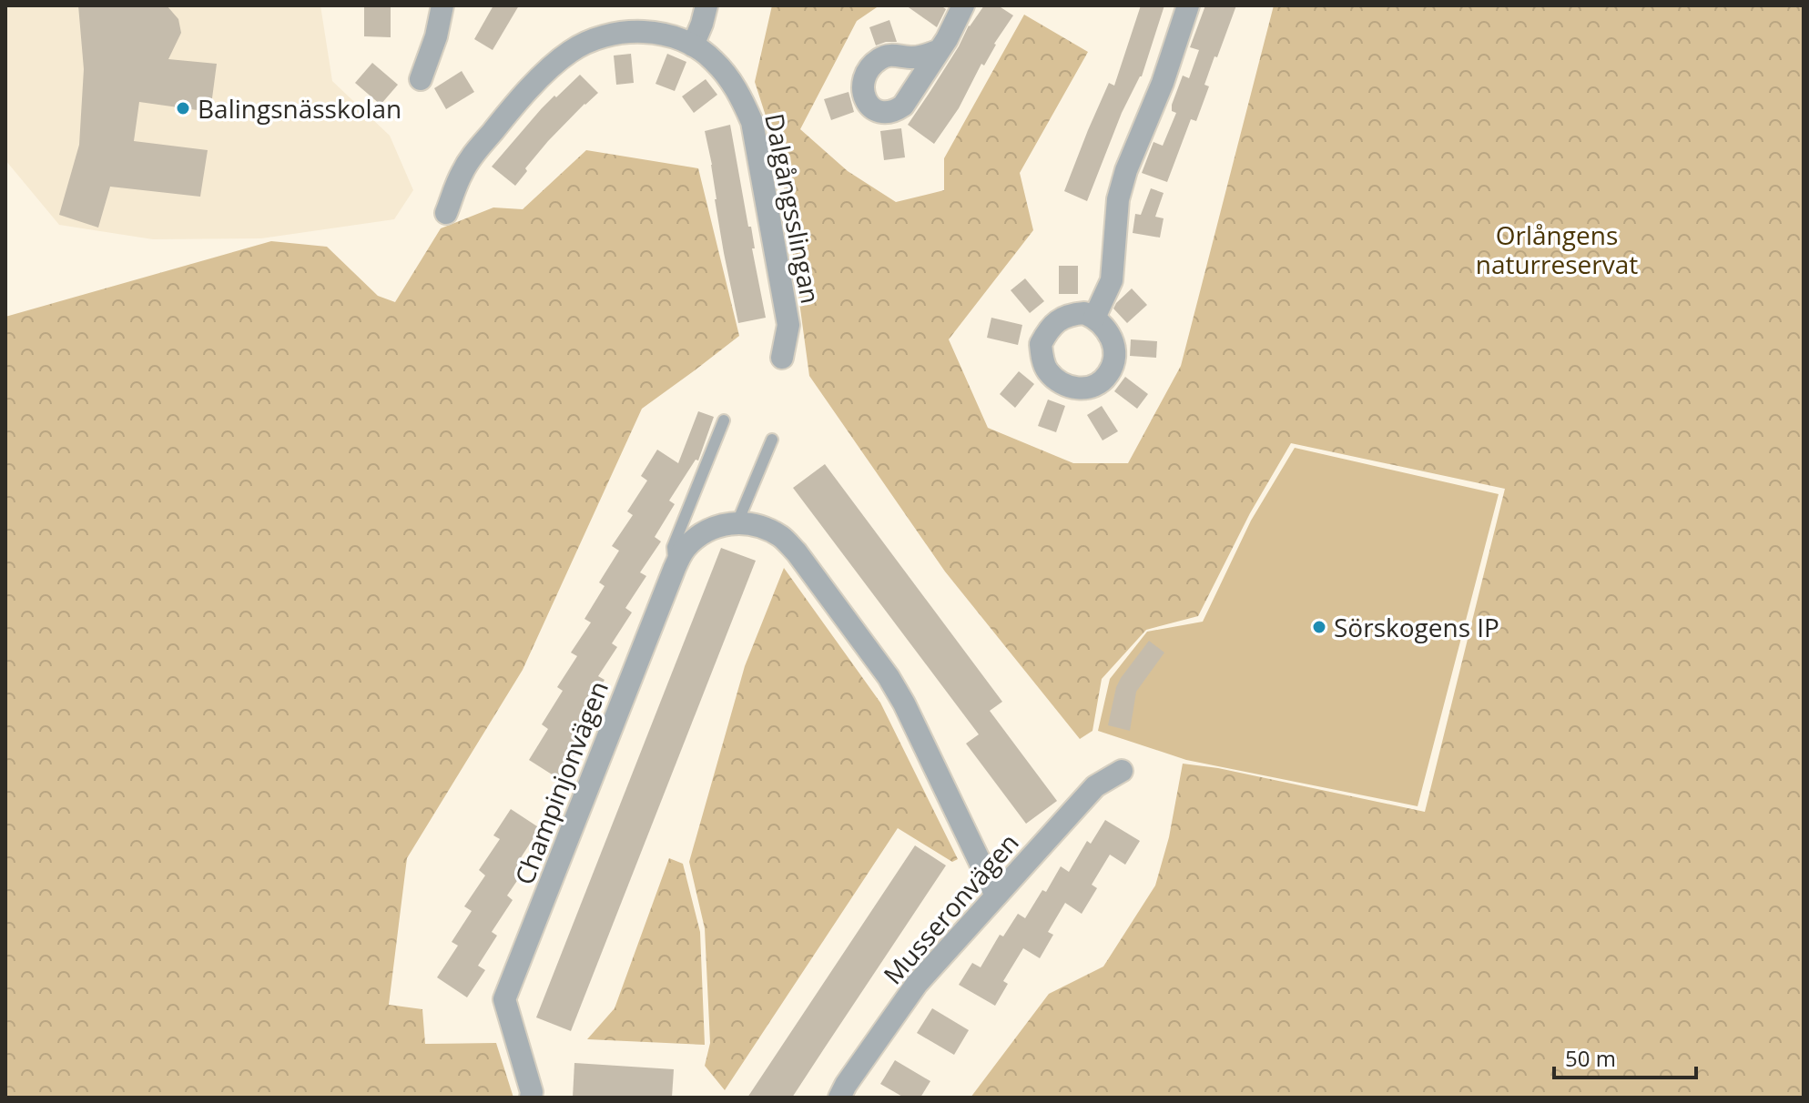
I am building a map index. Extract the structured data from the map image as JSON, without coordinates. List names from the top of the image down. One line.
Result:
{"streets":{"street":["Dalgångsslingan","Champinjonvägen","Musseronvägen"]},"parks":["Orlångens naturreservat"],"places":["Balingsnässkolan","Sörskogens IP"],"scale_bar":"50 m"}
